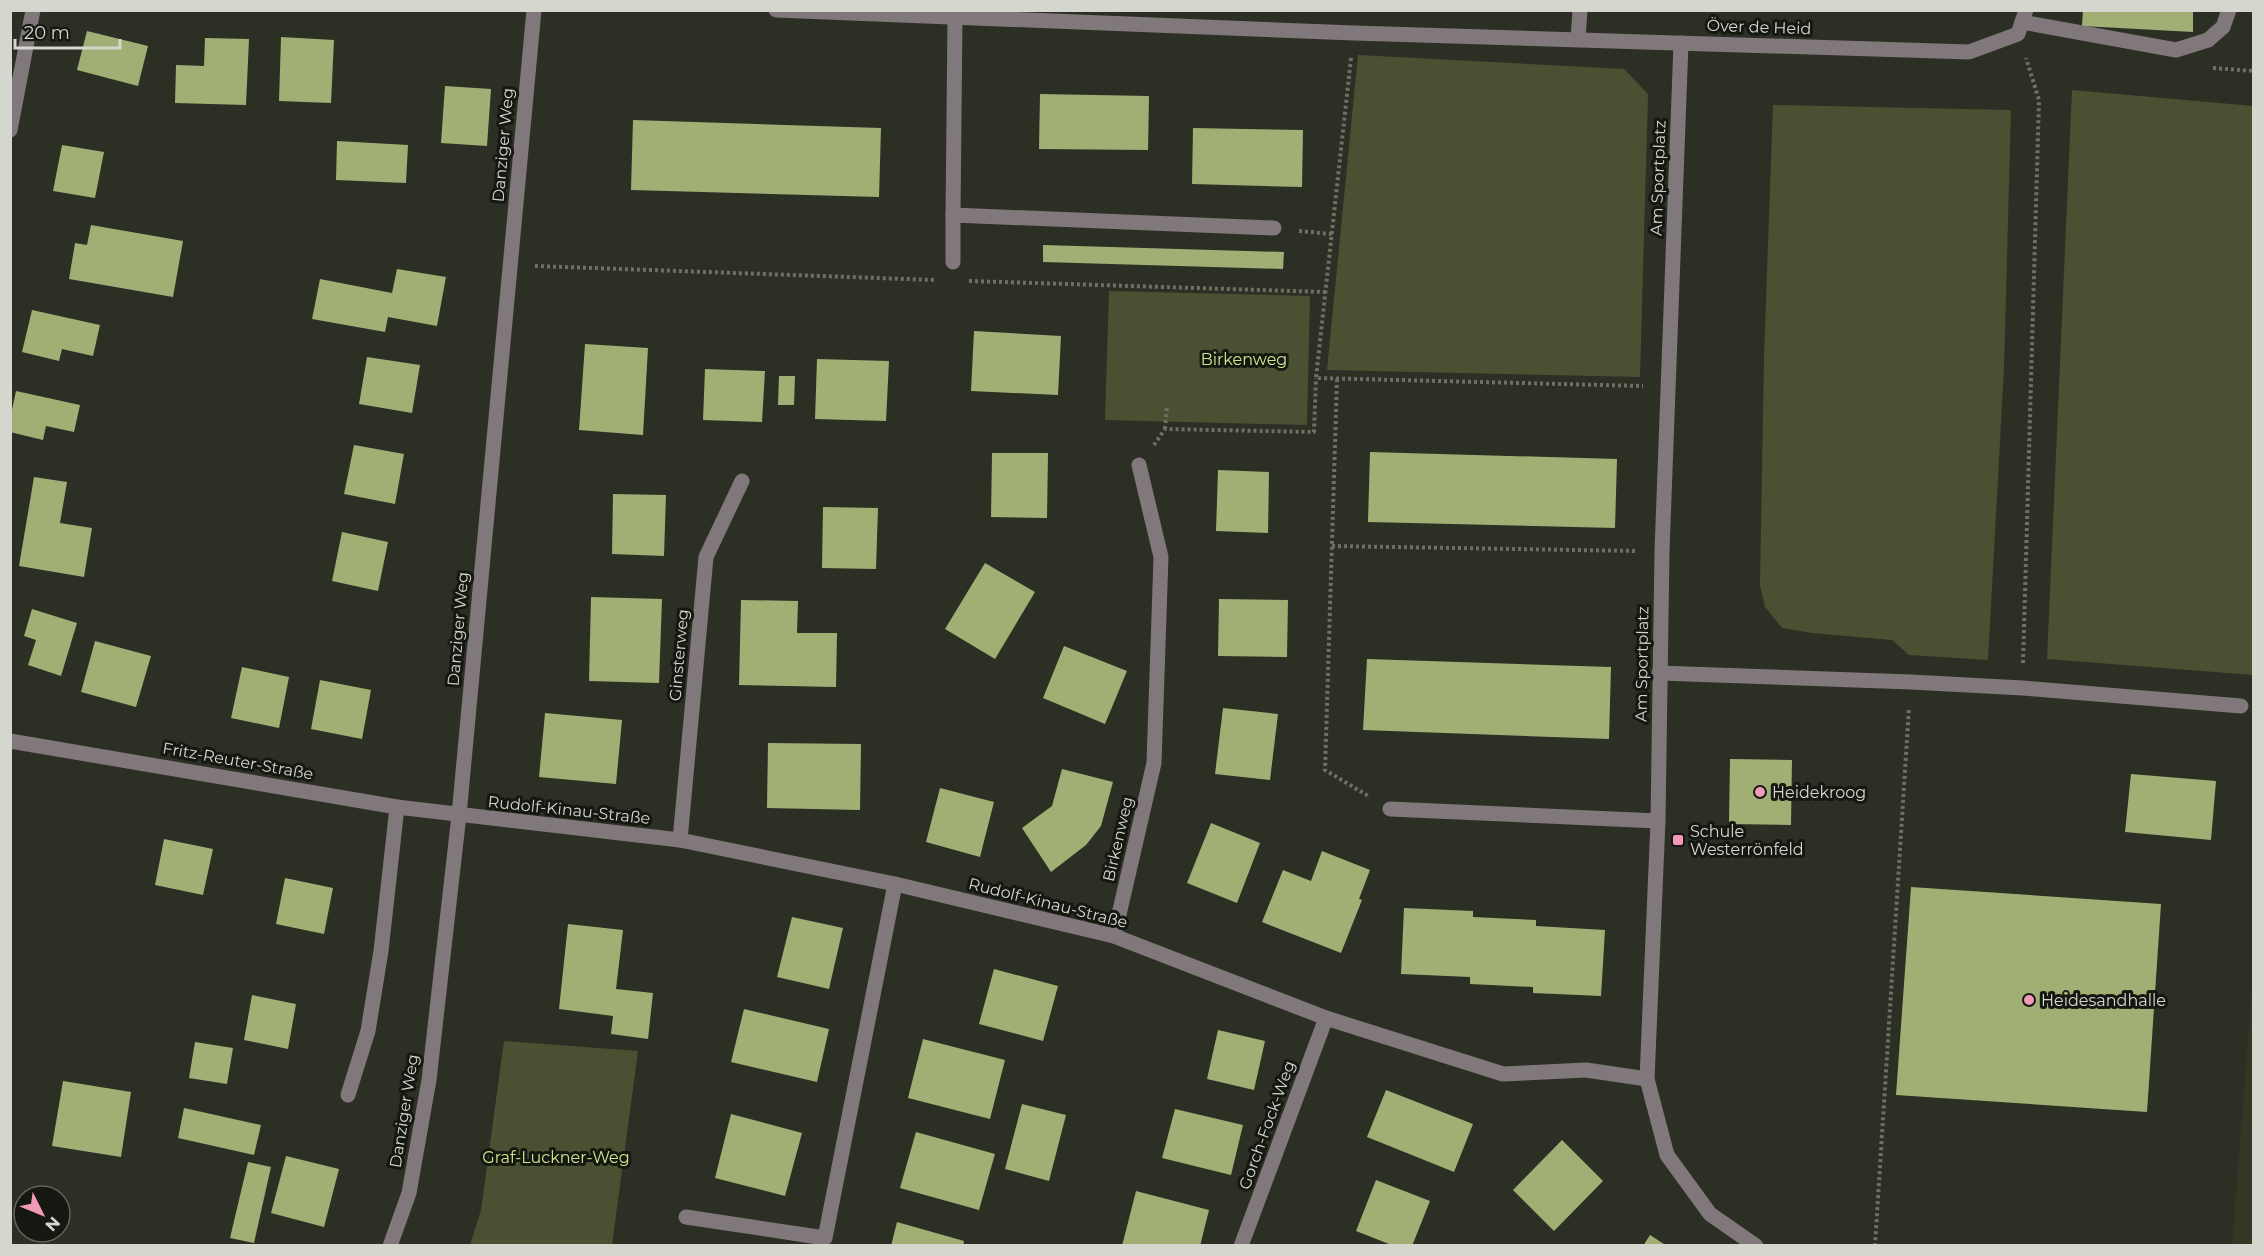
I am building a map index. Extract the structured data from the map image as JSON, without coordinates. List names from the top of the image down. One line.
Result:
{"streets":{"street":["Över de Heid","Danziger Weg","Am Sportplatz","Ginsterweg","Fritz-Reuter-Straße","Rudolf-Kinau-Straße","Birkenweg","Gorch-Fock-Weg"]},"crossings":[["Över de Heid","Am Sportplatz"],["Danziger Weg","Fritz-Reuter-Straße"],["Danziger Weg","Rudolf-Kinau-Straße"],["Am Sportplatz","Rudolf-Kinau-Straße"],["Ginsterweg","Rudolf-Kinau-Straße"],["Fritz-Reuter-Straße","Rudolf-Kinau-Straße"],["Rudolf-Kinau-Straße","Birkenweg"],["Rudolf-Kinau-Straße","Gorch-Fock-Weg"]],"parks":["Birkenweg","Graf-Luckner-Weg"],"places":{"other":["Heidekroog","Heidesandhalle"],"transit":["Schule Westerrönfeld"]},"scale_bar":"20 m","north":"bottom right"}
